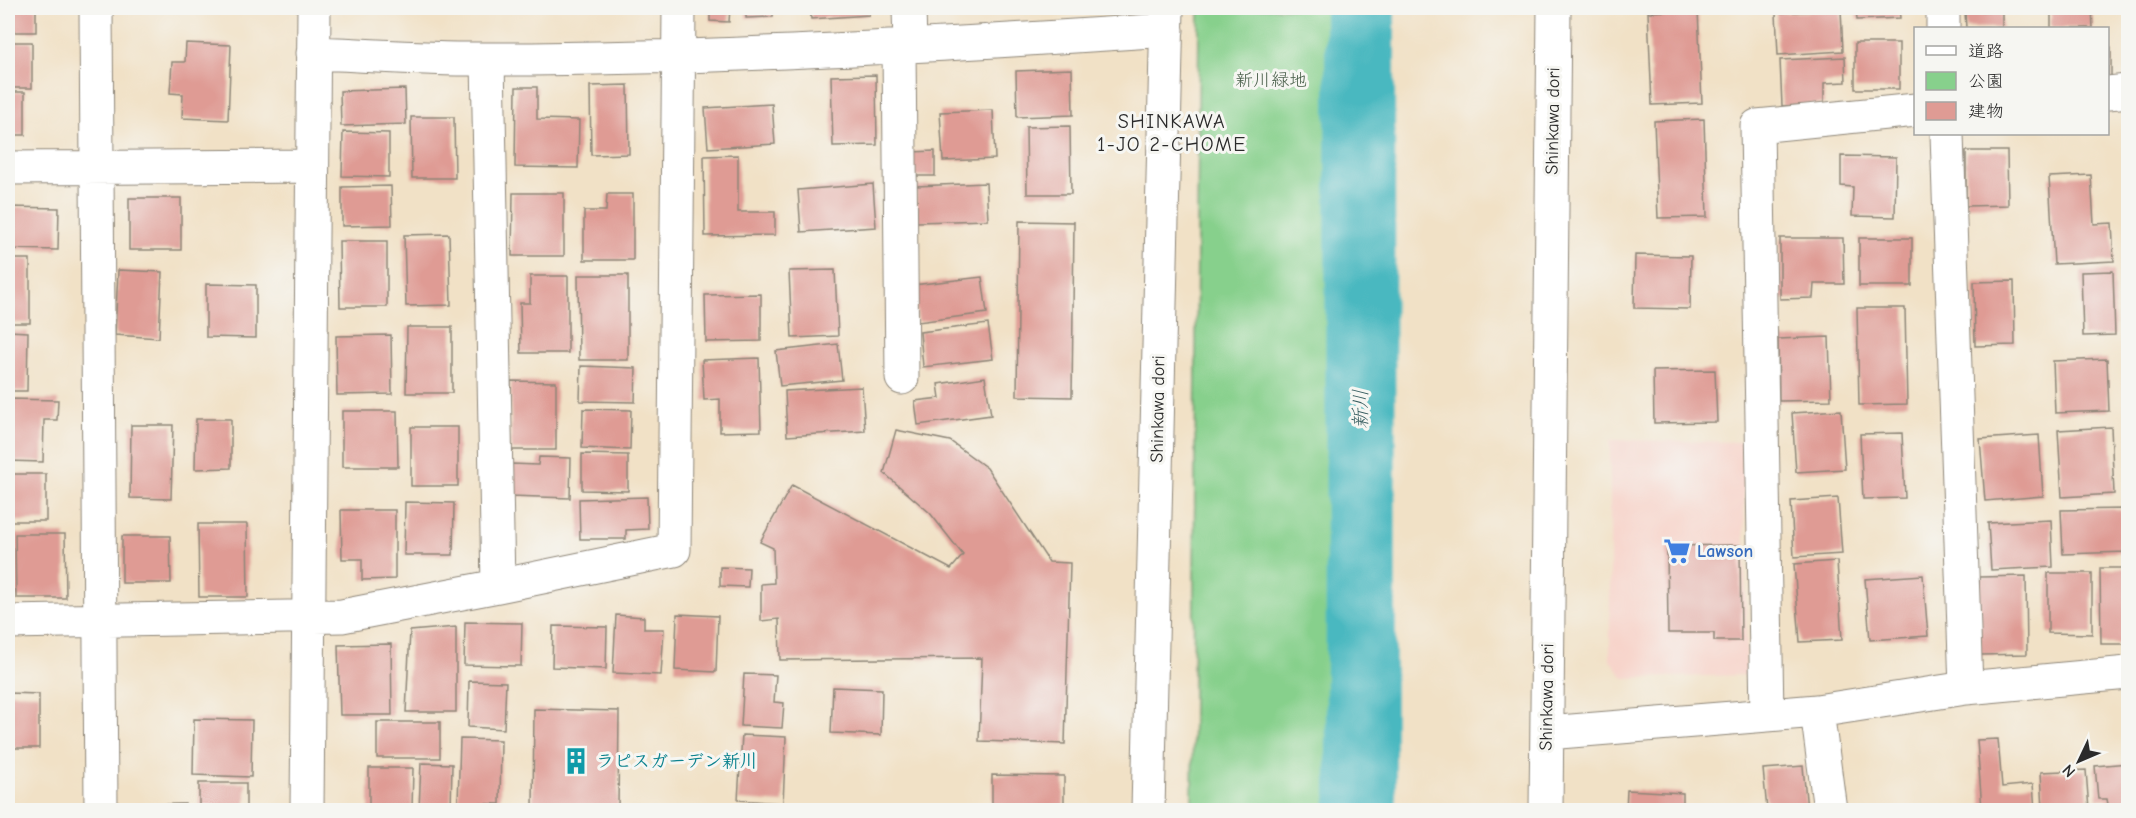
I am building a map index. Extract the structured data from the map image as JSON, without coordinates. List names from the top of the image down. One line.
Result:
{"streets":{"street":["Shinkawa dori"]},"districts":["SHINKAWA 1-JO 2-CHOME"],"water":["新川"],"parks":["新川緑地"],"places":{"supermarket":["Lawson"],"building":["ラピスガーデン新川"]},"legend":["道路","公園","建物"],"north":"bottom left"}
